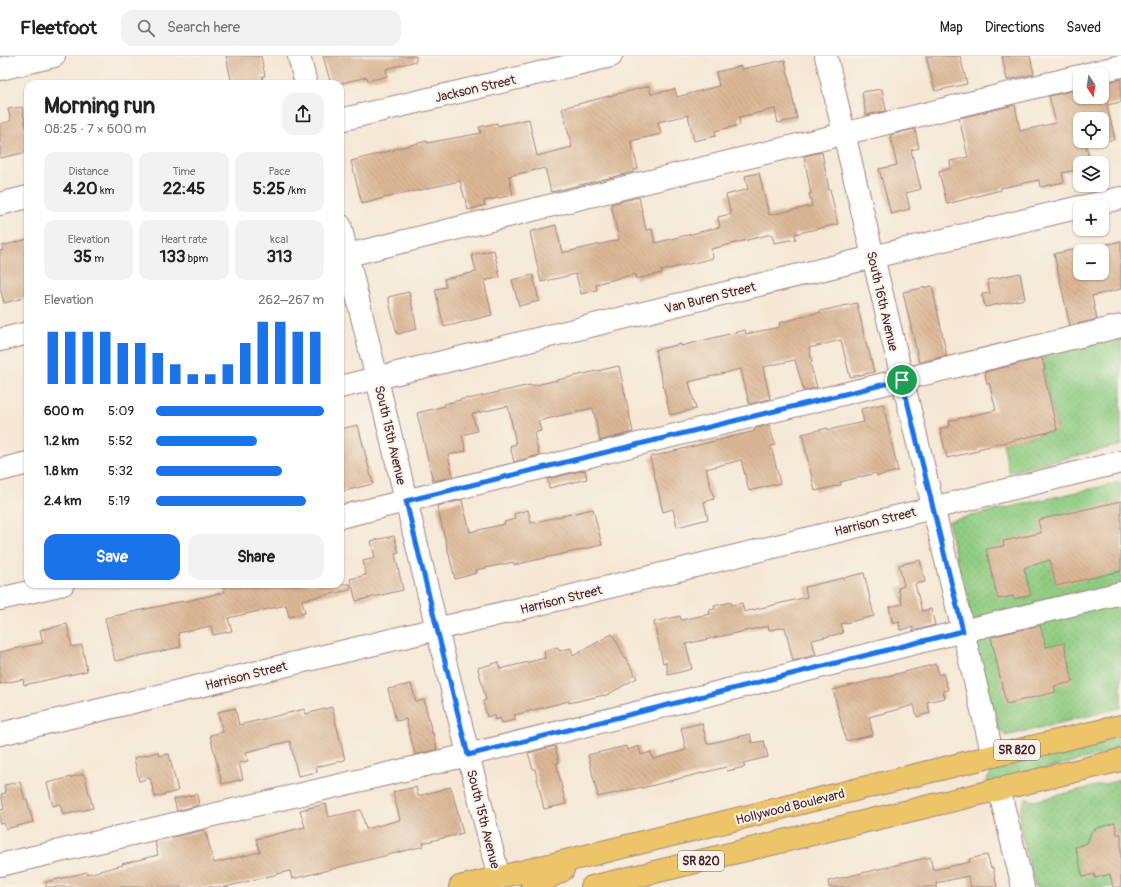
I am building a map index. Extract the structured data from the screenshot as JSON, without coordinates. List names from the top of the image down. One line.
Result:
{"streets":{"main road":["SR 820","Hollywood Boulevard"],"street":["Jackson Street","Van Buren Street","South 16th Avenue","South 15th Avenue","Harrison Street"]},"crossings":[["Van Buren Street","South 16th Avenue"],["Van Buren Street","South 15th Avenue"],["South 16th Avenue","Harrison Street"],["South 16th Avenue","Hollywood Boulevard"],["South 15th Avenue","Harrison Street"],["South 15th Avenue","Hollywood Boulevard"]],"north":"bottom","page":{"header":"Fleetfoot","search":"Search here","nav":["Map","Directions","Saved"],"map_buttons":["+","−"],"heading":["Morning run","08:25 · 7 × 600 m"],"stats":[["Distance","4.20 km"],["Time","22:45"],["Pace","5:25 /km"],["Elevation","35 m"],["Heart rate","133 bpm"],["kcal","313"]],"chart":["Elevation","262–267 m"],"list":[{"name":"600 m","note":"5:09"},{"name":"1.2 km","note":"5:52"},{"name":"1.8 km","note":"5:32"},{"name":"2.4 km","note":"5:19"}],"buttons":["Save","Share"]}}
